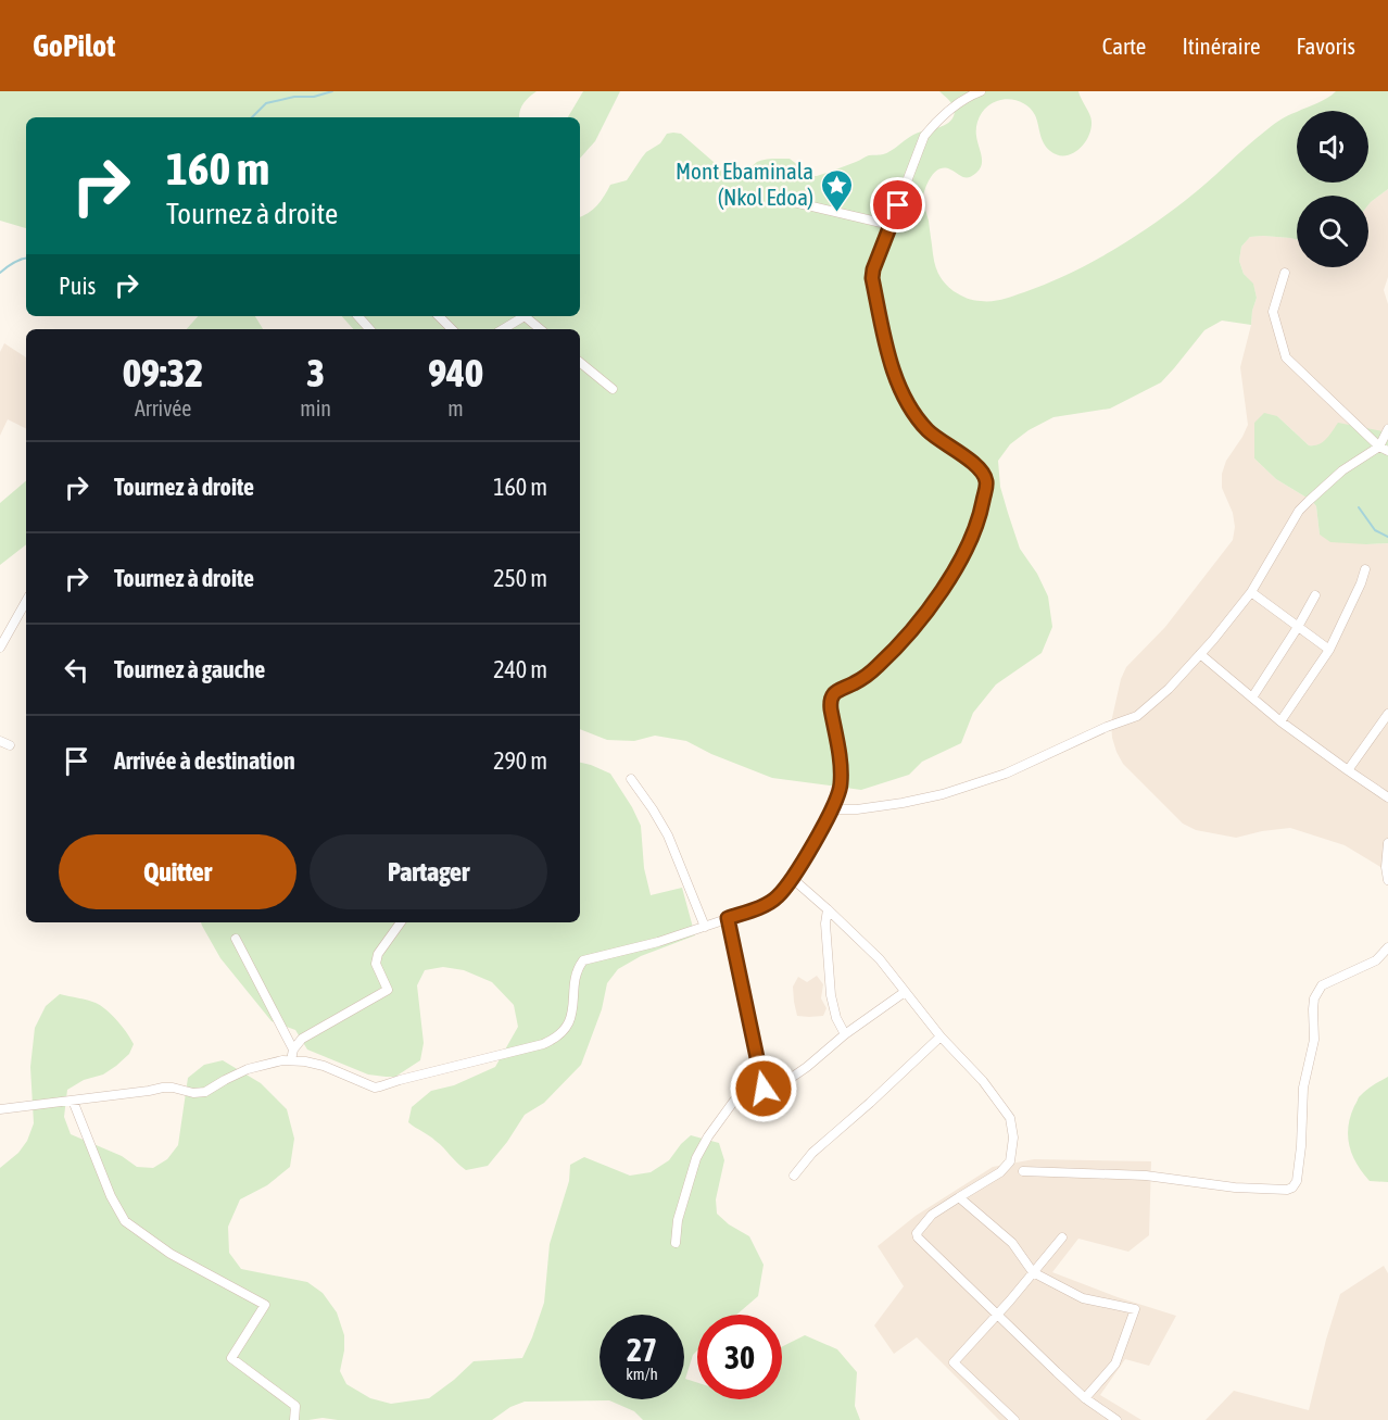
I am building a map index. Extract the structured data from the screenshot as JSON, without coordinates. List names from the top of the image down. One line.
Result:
{"places":{"place":["Mont Ebaminala (Nkol Edoa)"]},"page":{"header":"GoPilot","nav":["Carte","Itinéraire","Favoris"],"turn":["160 m","Tournez à droite"],"then":"Puis","eta":["09:32","Arrivée","3","min","940","m"],"list":[{"name":"Tournez à droite","value":"160 m"},{"name":"Tournez à droite","value":"250 m"},{"name":"Tournez à gauche","value":"240 m"},{"name":"Arrivée à destination","value":"290 m"}],"buttons":["Quitter","Partager"],"speed":"27 km/h","limit":"30"}}
